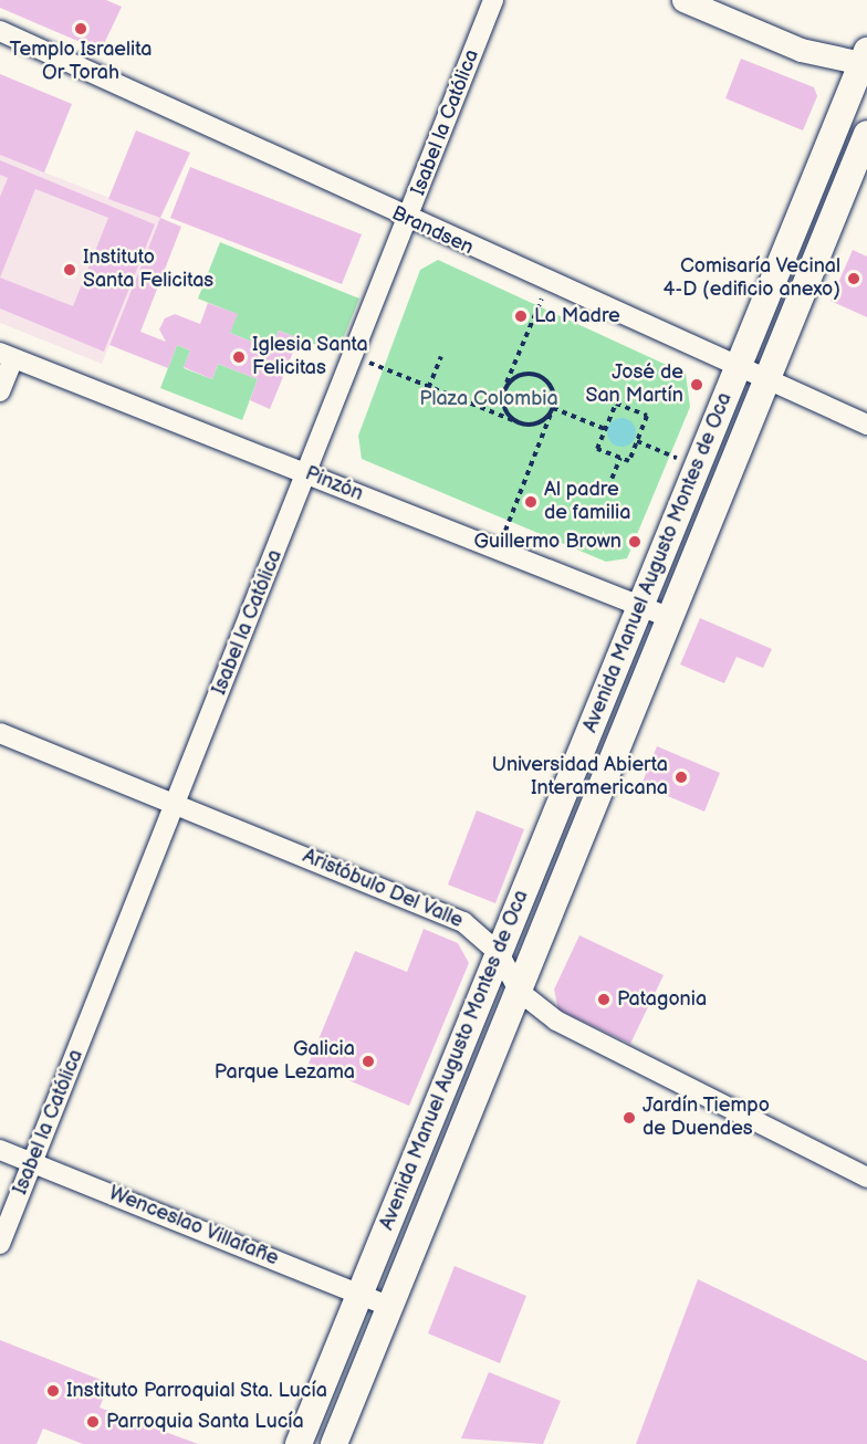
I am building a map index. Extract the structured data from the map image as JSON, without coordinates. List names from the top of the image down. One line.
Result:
{"streets":{"main road":["Avenida Manuel Augusto Montes de Oca"],"street":["Isabel la Católica","Brandsen","Pinzón","Aristóbulo Del Valle","Wenceslao Villafañe"]},"crossings":[["Isabel la Católica","Brandsen"],["Isabel la Católica","Pinzón"],["Isabel la Católica","Aristóbulo Del Valle"],["Isabel la Católica","Wenceslao Villafañe"],["Brandsen","Avenida Manuel Augusto Montes de Oca"],["Pinzón","Avenida Manuel Augusto Montes de Oca"],["Avenida Manuel Augusto Montes de Oca","Aristóbulo Del Valle"],["Avenida Manuel Augusto Montes de Oca","Wenceslao Villafañe"]],"parks":["Plaza Colombia"],"places":["Templo Israelita Or Torah","Instituto Santa Felicitas","Comisaría Vecinal 4-D (edificio anexo)","La Madre","Iglesia Santa Felicitas","José de San Martín","Al padre de familia","Guillermo Brown","Universidad Abierta Interamericana","Patagonia","Galicia Parque Lezama","Jardín Tiempo de Duendes","Instituto Parroquial Sta. Lucía","Parroquia Santa Lucía"]}
